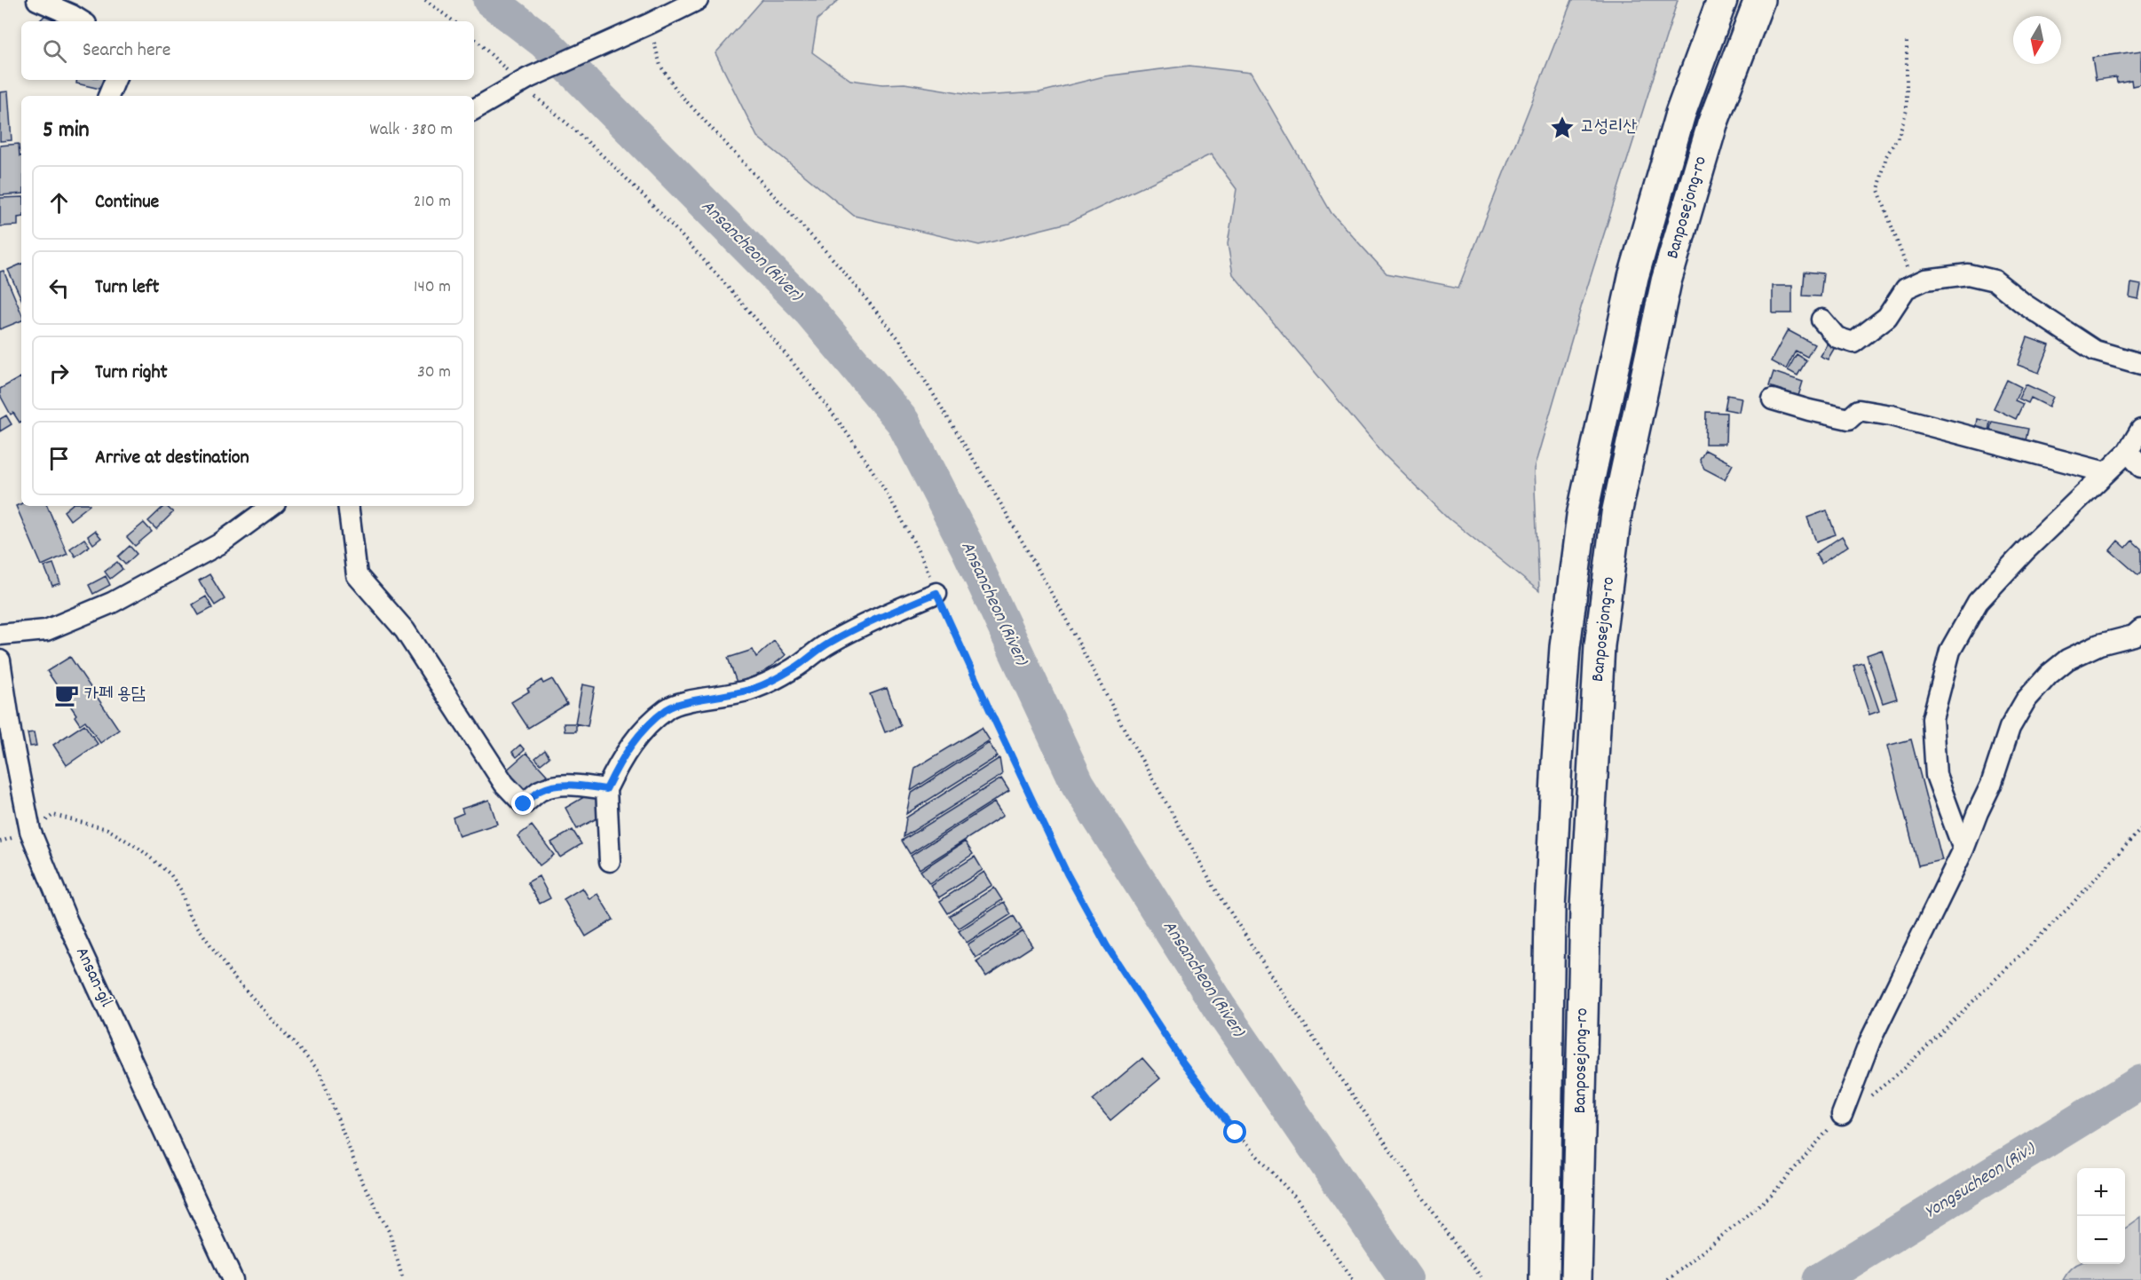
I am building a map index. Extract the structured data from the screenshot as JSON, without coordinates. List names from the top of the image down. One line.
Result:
{"streets":{"highway":["Banposejong-ro"],"street":["Ansan-gil"]},"water":["Ansancheon (River)","Yongsucheon (Riv.)"],"places":{"place":["고성리산"],"cafe":["카페 용담"]},"north":"bottom","page":{"search":"Search here","heading":["5 min","Walk · 380 m"],"list":[["Continue","210 m"],["Turn left","140 m"],["Turn right","30 m"],"Arrive at destination"],"map_buttons":["+","−"]}}
